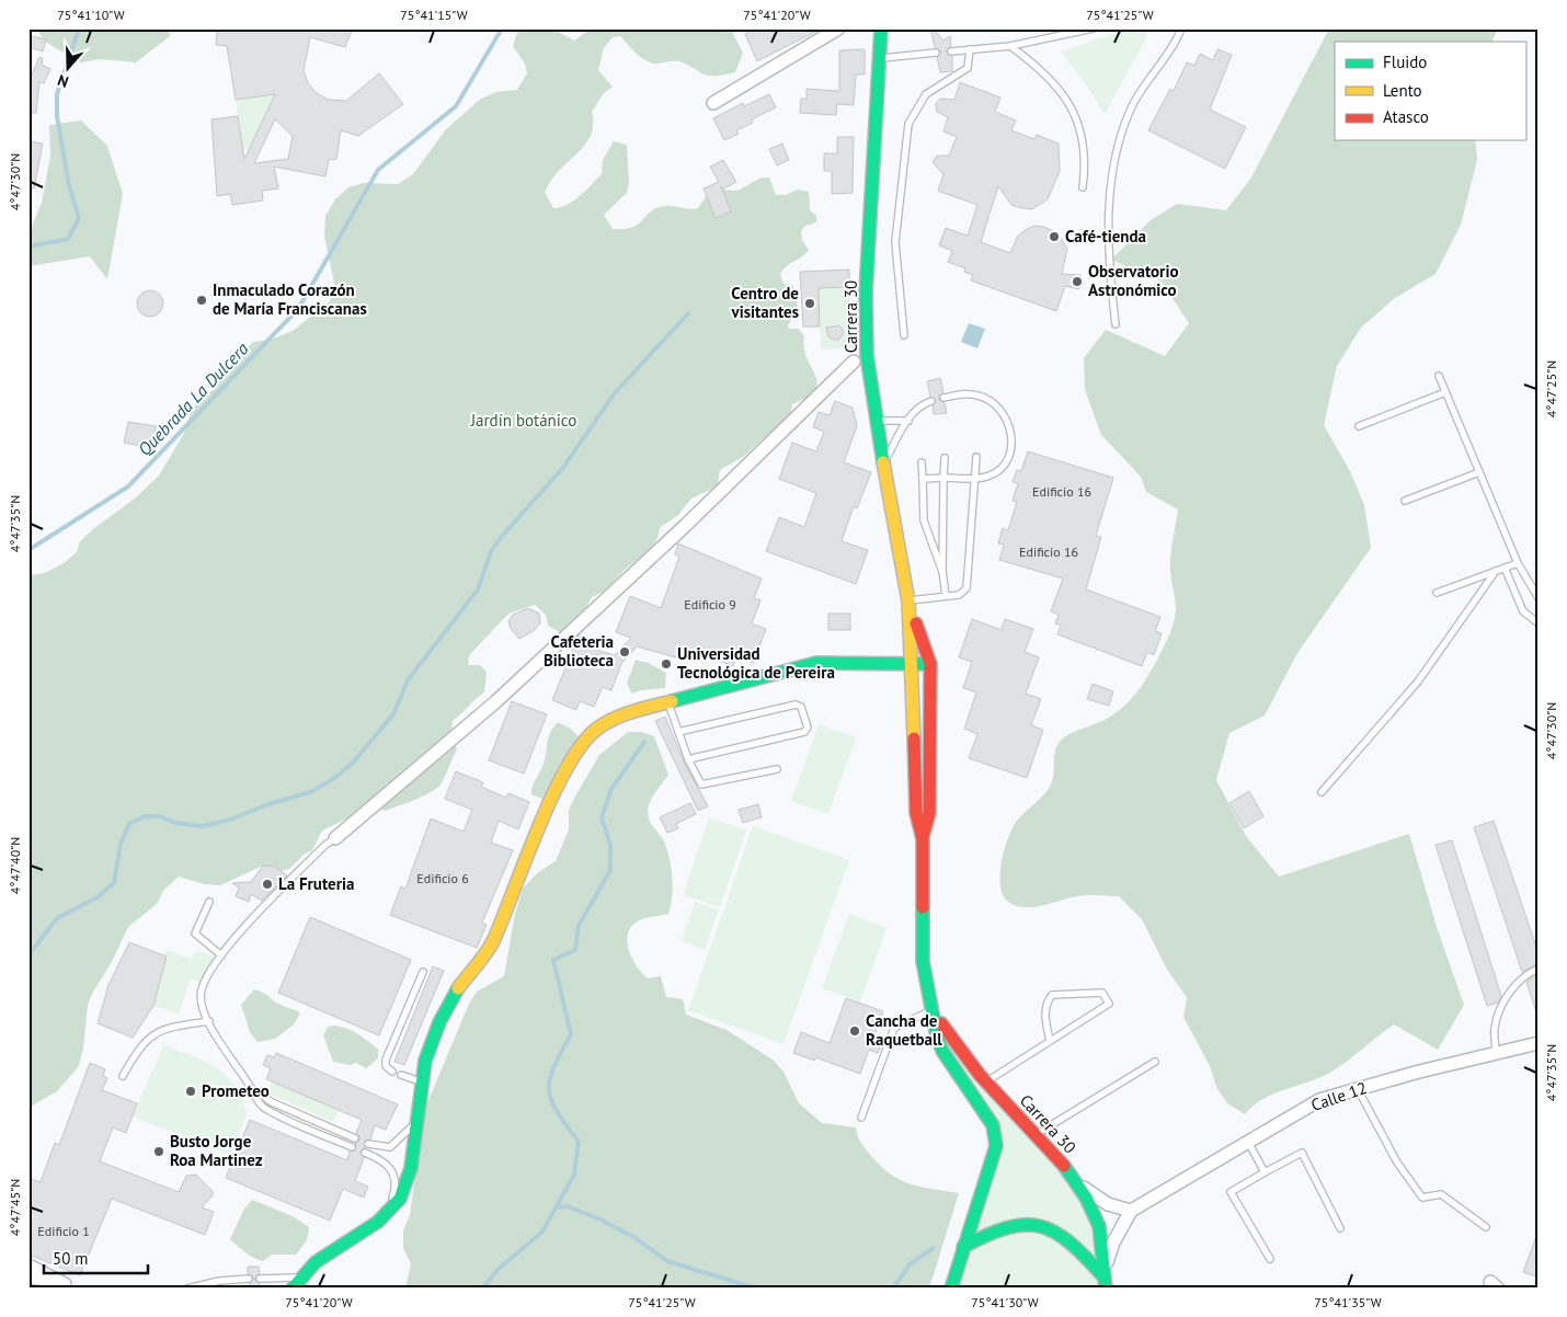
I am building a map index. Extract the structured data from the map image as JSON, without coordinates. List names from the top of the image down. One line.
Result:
{"streets":{"street":["Carrera 30","Calle 12"]},"water":["Quebrada La Dulcera"],"parks":["Jardín botánico"],"places":["Café-tienda","Observatorio Astronómico","Inmaculado Corazón de María Franciscanas","Centro de visitantes","Cafeteria Biblioteca","Universidad Tecnológica de Pereira","La Fruteria","Cancha de Raquetball","Prometeo","Busto Jorge Roa Martinez"],"house_numbers":["Edificio 16","Edificio 16","Edificio 9","Edificio 6","Edificio 1"],"legend":["Fluido","Lento","Atasco"],"scale_bar":"50 m","north":"bottom","coordinates":["75°41'10\"W","75°41'15\"W","75°41'20\"W","75°41'25\"W","4°47'30\"N","4°47'25\"N","4°47'35\"N","4°47'40\"N","4°47'45\"N","75°41'30\"W","75°41'35\"W"]}
